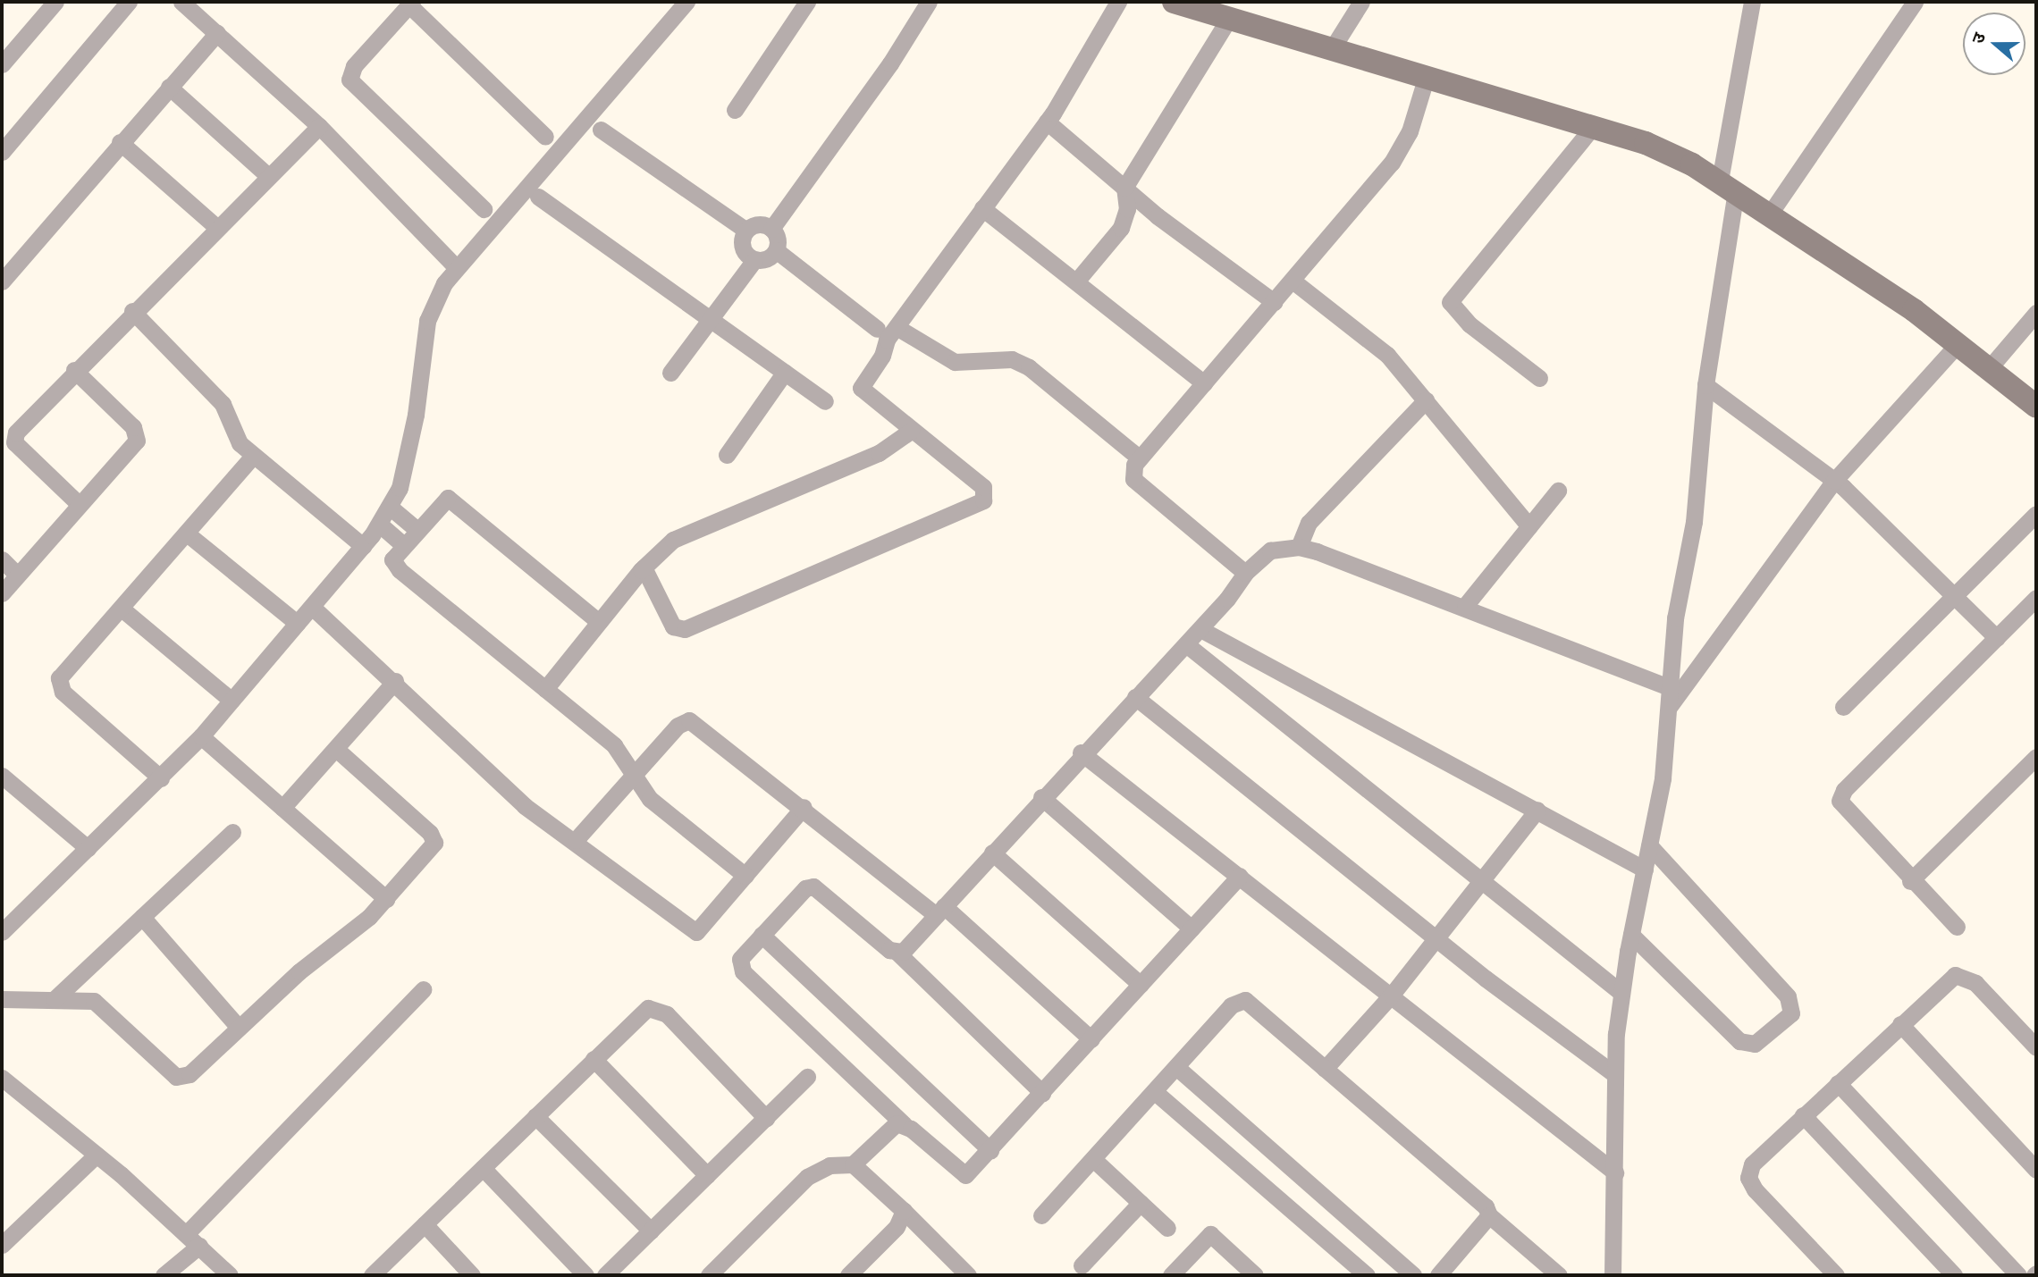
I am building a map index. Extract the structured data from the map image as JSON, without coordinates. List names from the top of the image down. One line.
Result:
{"north":"left"}
